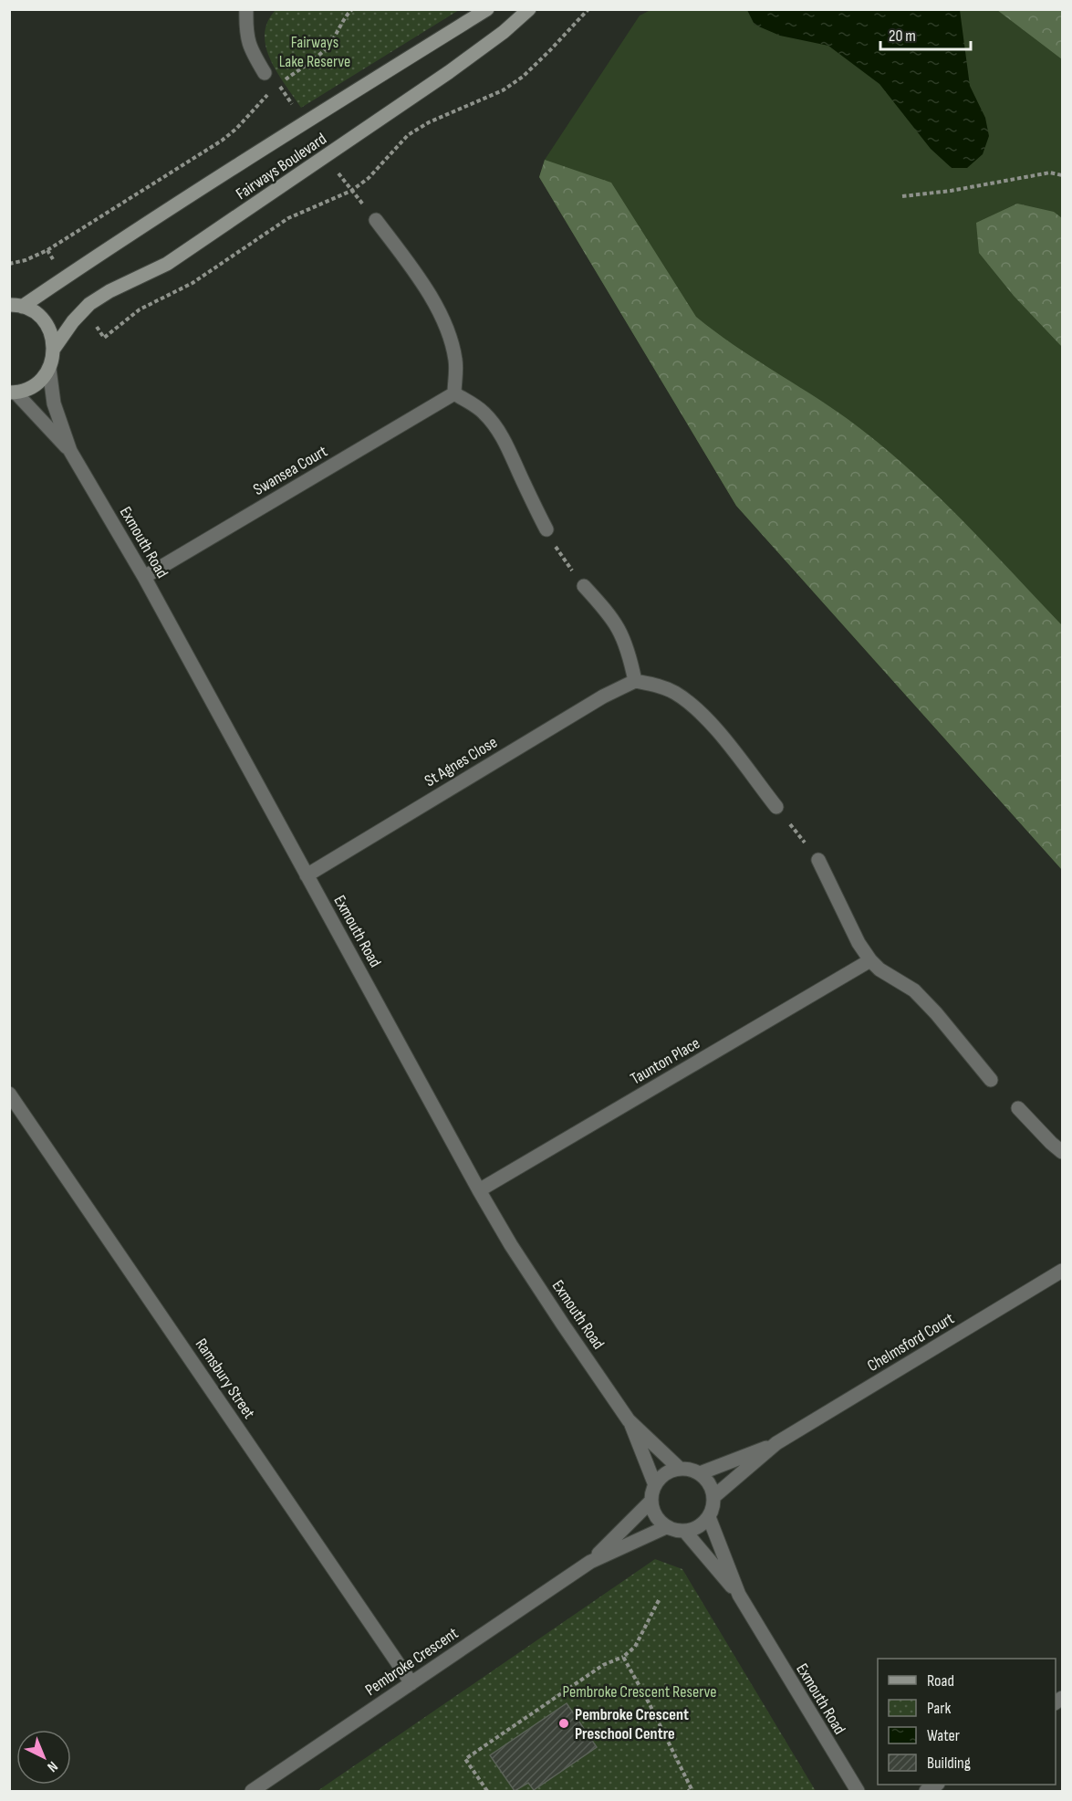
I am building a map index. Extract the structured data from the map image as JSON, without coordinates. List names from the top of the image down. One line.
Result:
{"streets":{"street":["Fairways Boulevard","Swansea Court","Exmouth Road","St Agnes Close","Taunton Place","Chelmsford Court","Ramsbury Street","Pembroke Crescent"]},"crossings":[["Swansea Court","Exmouth Road"],["Exmouth Road","St Agnes Close"],["Exmouth Road","Taunton Place"],["Exmouth Road","Chelmsford Court"],["Exmouth Road","Pembroke Crescent"],["Chelmsford Court","Pembroke Crescent"],["Ramsbury Street","Pembroke Crescent"]],"parks":["Fairways Lake Reserve","Pembroke Crescent Reserve"],"places":["Pembroke Crescent Preschool Centre"],"legend":["Road","Park","Water","Building"],"scale_bar":"20 m","north":"bottom right"}
